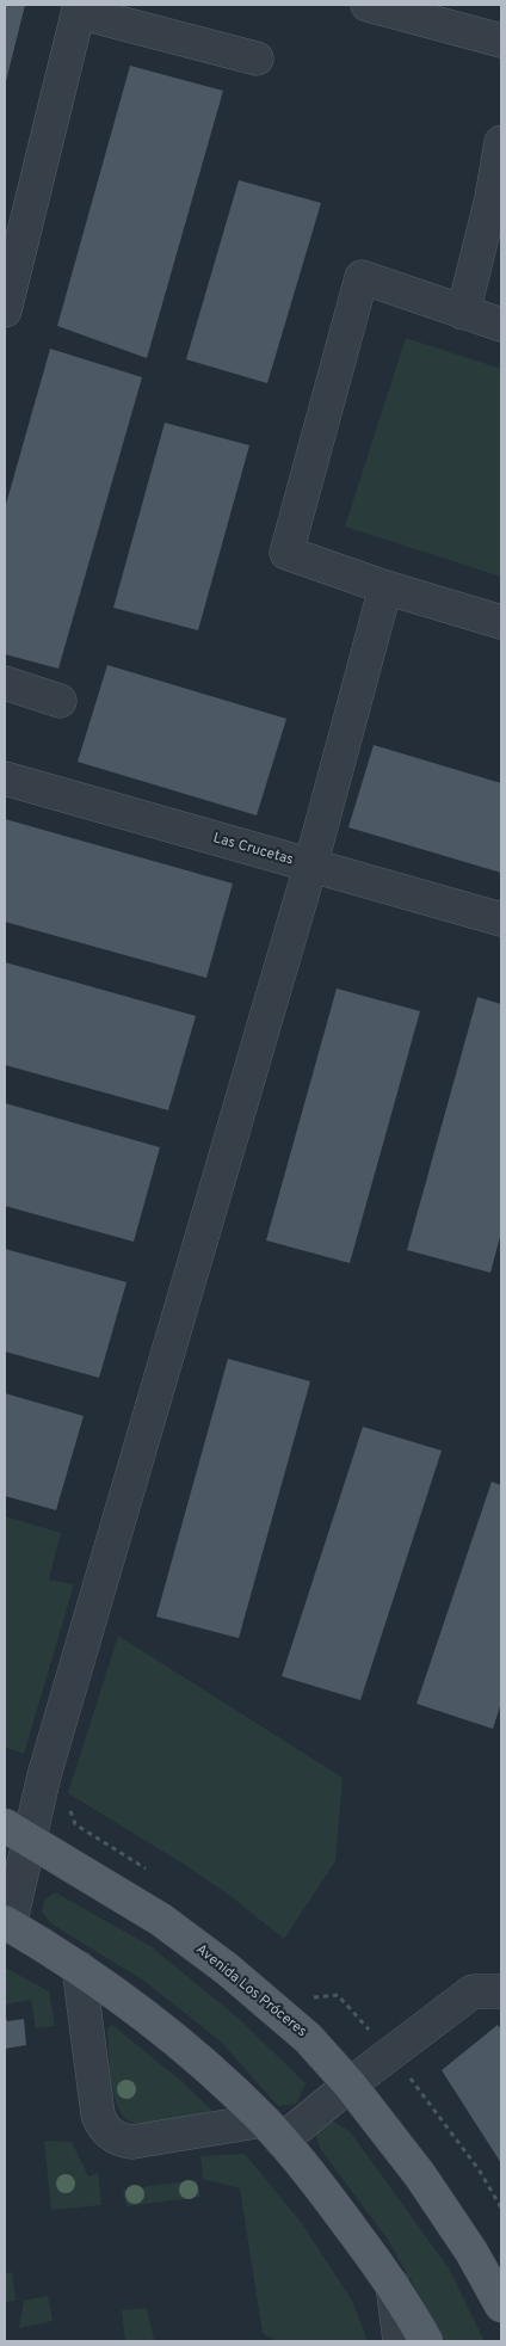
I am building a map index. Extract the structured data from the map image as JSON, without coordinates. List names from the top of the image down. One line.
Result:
{"streets":{"main road":["Avenida Los Próceres"],"street":["Las Crucetas"]}}
